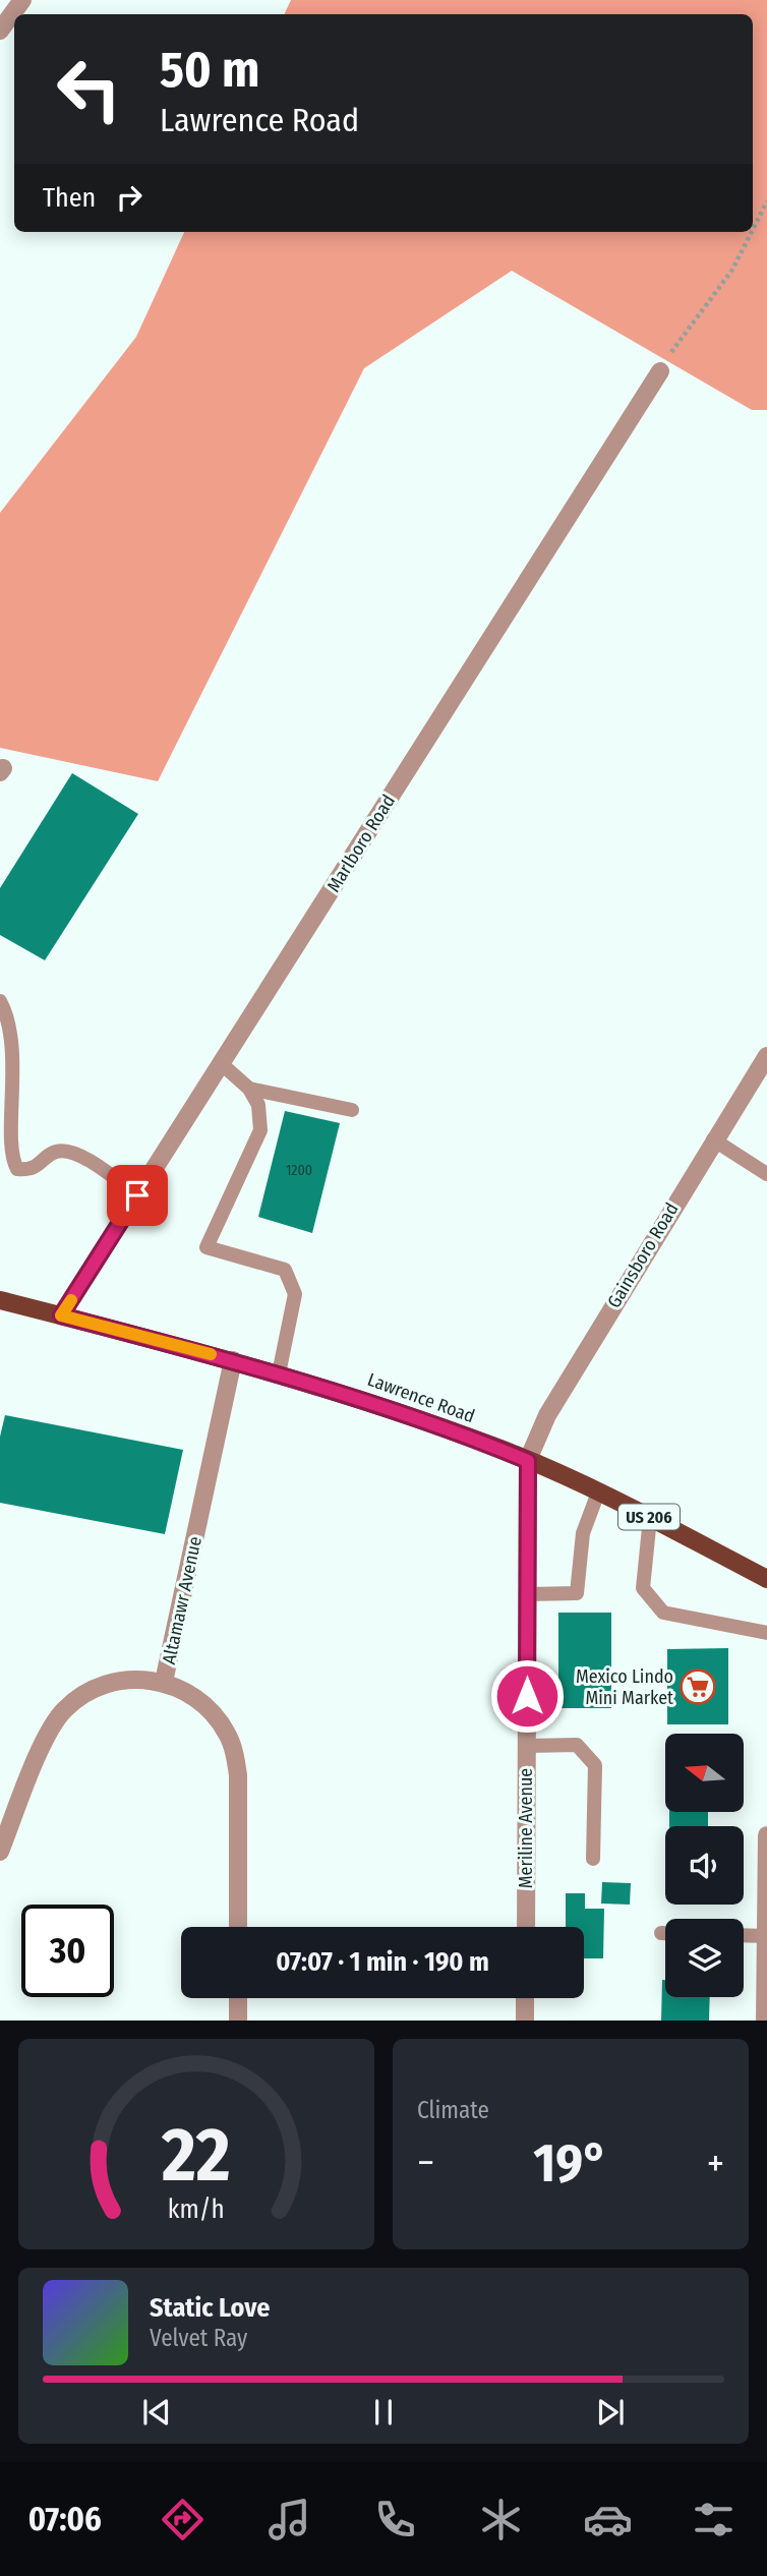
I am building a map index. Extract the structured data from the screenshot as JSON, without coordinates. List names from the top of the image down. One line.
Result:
{"streets":{"main road":["Lawrence Road","US 206"],"street":["Marlboro Road","Gainsboro Road","Altamawr Avenue","Meriline Avenue"]},"crossings":[["Marlboro Road","Lawrence Road"],["Gainsboro Road","Lawrence Road"],["Gainsboro Road","Meriline Avenue"],["Lawrence Road","Altamawr Avenue"],["Lawrence Road","Meriline Avenue"]],"places":{"supermarket":["Mexico Lindo Mini Market"]},"house_numbers":["1200"],"north":"left","page":{"turn":["50 m","Lawrence Road"],"then":"Then","limit":"30","trip":"07:07 · 1 min · 190 m","tile":"Climate","heat":["−","19°","+"],"song":["Static Love","Velvet Ray"],"tabs":"07:06","gauge":["22","km/h"]}}
